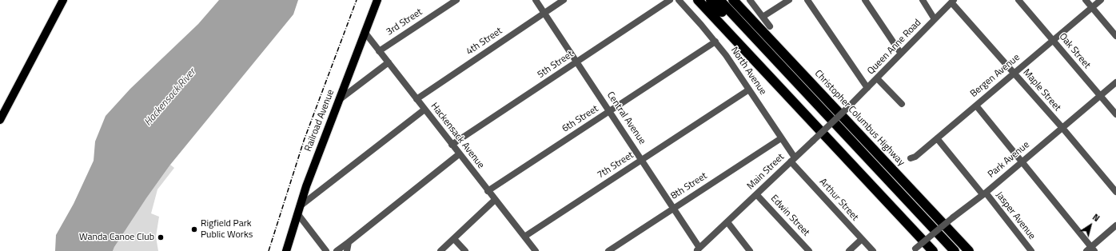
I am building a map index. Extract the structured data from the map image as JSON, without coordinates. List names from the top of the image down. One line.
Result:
{"streets":{"highway":["Christopher Columbus Highway"],"main road":["Railroad Avenue"],"street":["3rd Street","4th Street","Queen Anne Road","Oak Street","5th Street","North Avenue","Bergen Avenue","Maple Street","Central Avenue","6th Street","Hackensack Avenue","Park Avenue","7th Street","Main Street","8th Street","Arthur Street","Edwin Street","Jasper Avenue"]},"crossings":[["3rd Street","Hackensack Avenue"],["4th Street","Central Avenue"],["4th Street","Hackensack Avenue"],["Queen Anne Road","Maple Street"],["Queen Anne Road","Main Street"],["Oak Street","Bergen Avenue"],["Oak Street","Park Avenue"],["5th Street","Central Avenue"],["5th Street","Hackensack Avenue"],["North Avenue","6th Street"],["North Avenue","7th Street"],["North Avenue","Main Street"],["North Avenue","8th Street"],["North Avenue","Arthur Street"],["Bergen Avenue","Maple Street"],["Bergen Avenue","Jasper Avenue"],["Maple Street","Park Avenue"],["Central Avenue","6th Street"],["Central Avenue","7th Street"],["Central Avenue","Main Street"],["Central Avenue","8th Street"],["6th Street","Hackensack Avenue"],["Railroad Avenue","Hackensack Avenue"],["Hackensack Avenue","7th Street"],["Park Avenue","Jasper Avenue"],["Main Street","Arthur Street"],["Main Street","Edwin Street"]],"water":["Hackensack River"],"places":["Rigfield Park Public Works","Wanda Canoe Club"],"north":"top right"}
